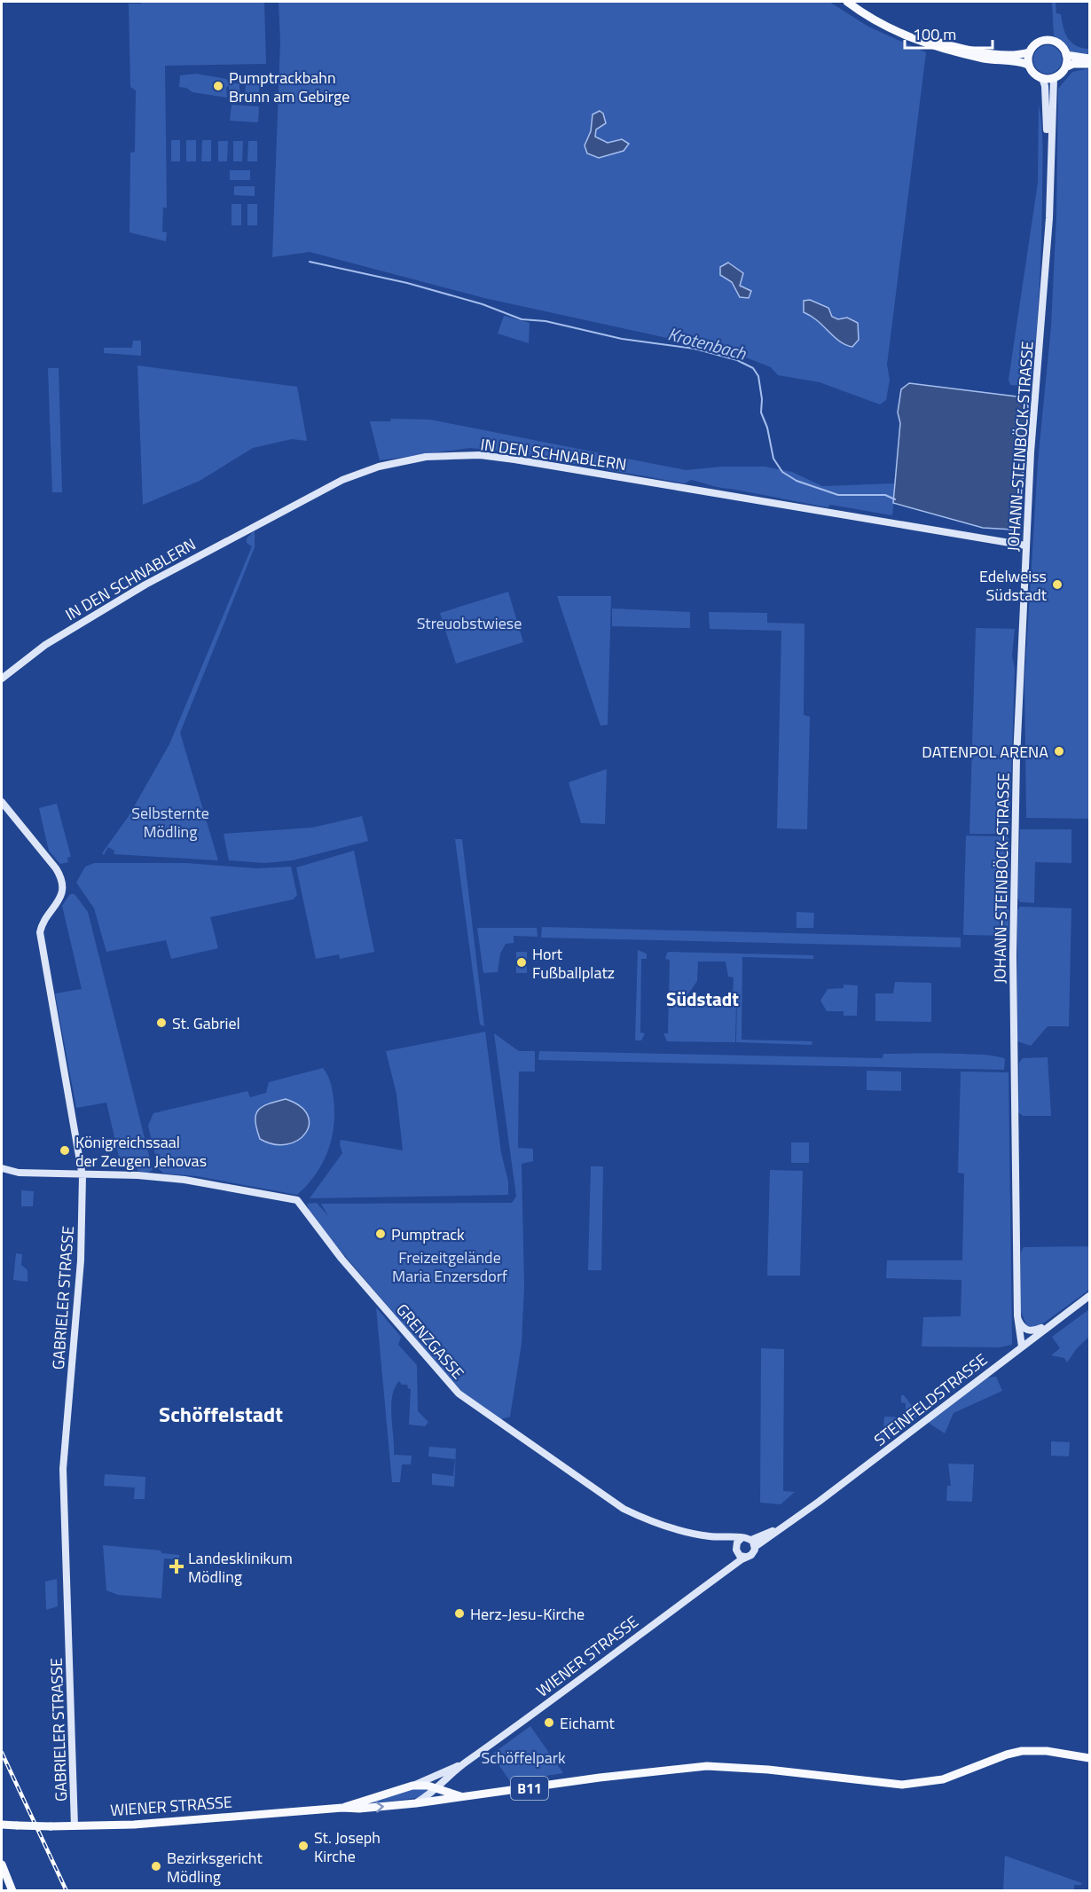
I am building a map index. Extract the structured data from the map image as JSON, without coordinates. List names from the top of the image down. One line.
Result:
{"streets":{"main road":["WIENER STRASSE","B11"],"street":["JOHANN-STEINBÖCK-STRASSE","IN DEN SCHNABLERN","GABRIELER STRASSE","GRENZGASSE","STEINFELDSTRASSE"]},"crossings":[["JOHANN-STEINBÖCK-STRASSE","IN DEN SCHNABLERN"],["JOHANN-STEINBÖCK-STRASSE","STEINFELDSTRASSE"],["GABRIELER STRASSE","GRENZGASSE"],["GABRIELER STRASSE","WIENER STRASSE"],["GRENZGASSE","STEINFELDSTRASSE"],["GRENZGASSE","WIENER STRASSE"],["STEINFELDSTRASSE","WIENER STRASSE"],["WIENER STRASSE","B11"]],"districts":["Südstadt","Schöffelstadt"],"water":["Krotenbach"],"parks":["Streuobstwiese","Selbsternte Mödling","Freizeitgelände Maria Enzersdorf","Schöffelpark"],"places":{"other":["Pumptrackbahn Brunn am Gebirge","Edelweiss Südstadt","DATENPOL ARENA","Hort Fußballplatz","St. Gabriel","Königreichssaal der Zeugen Jehovas","Pumptrack","Herz-Jesu-Kirche","Eichamt","St. Joseph Kirche","Bezirksgericht Mödling"],"health":["Landesklinikum Mödling"]},"scale_bar":"100 m"}
